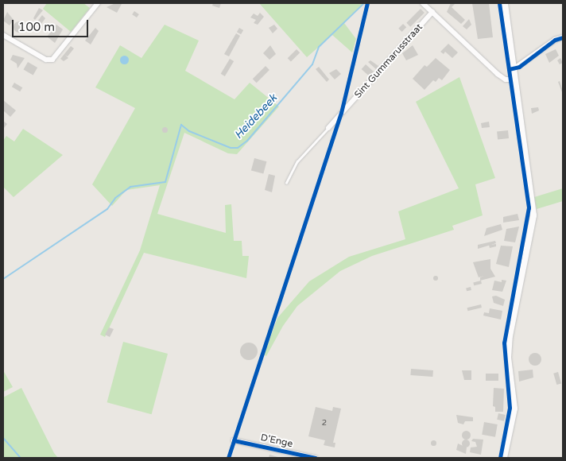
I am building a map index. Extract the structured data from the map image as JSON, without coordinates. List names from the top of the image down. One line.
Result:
{"streets":{"street":["Sint Gummarusstraat","D'Enge"]},"water":["Heidebeek"],"house_numbers":["2"],"scale_bar":"100 m"}
